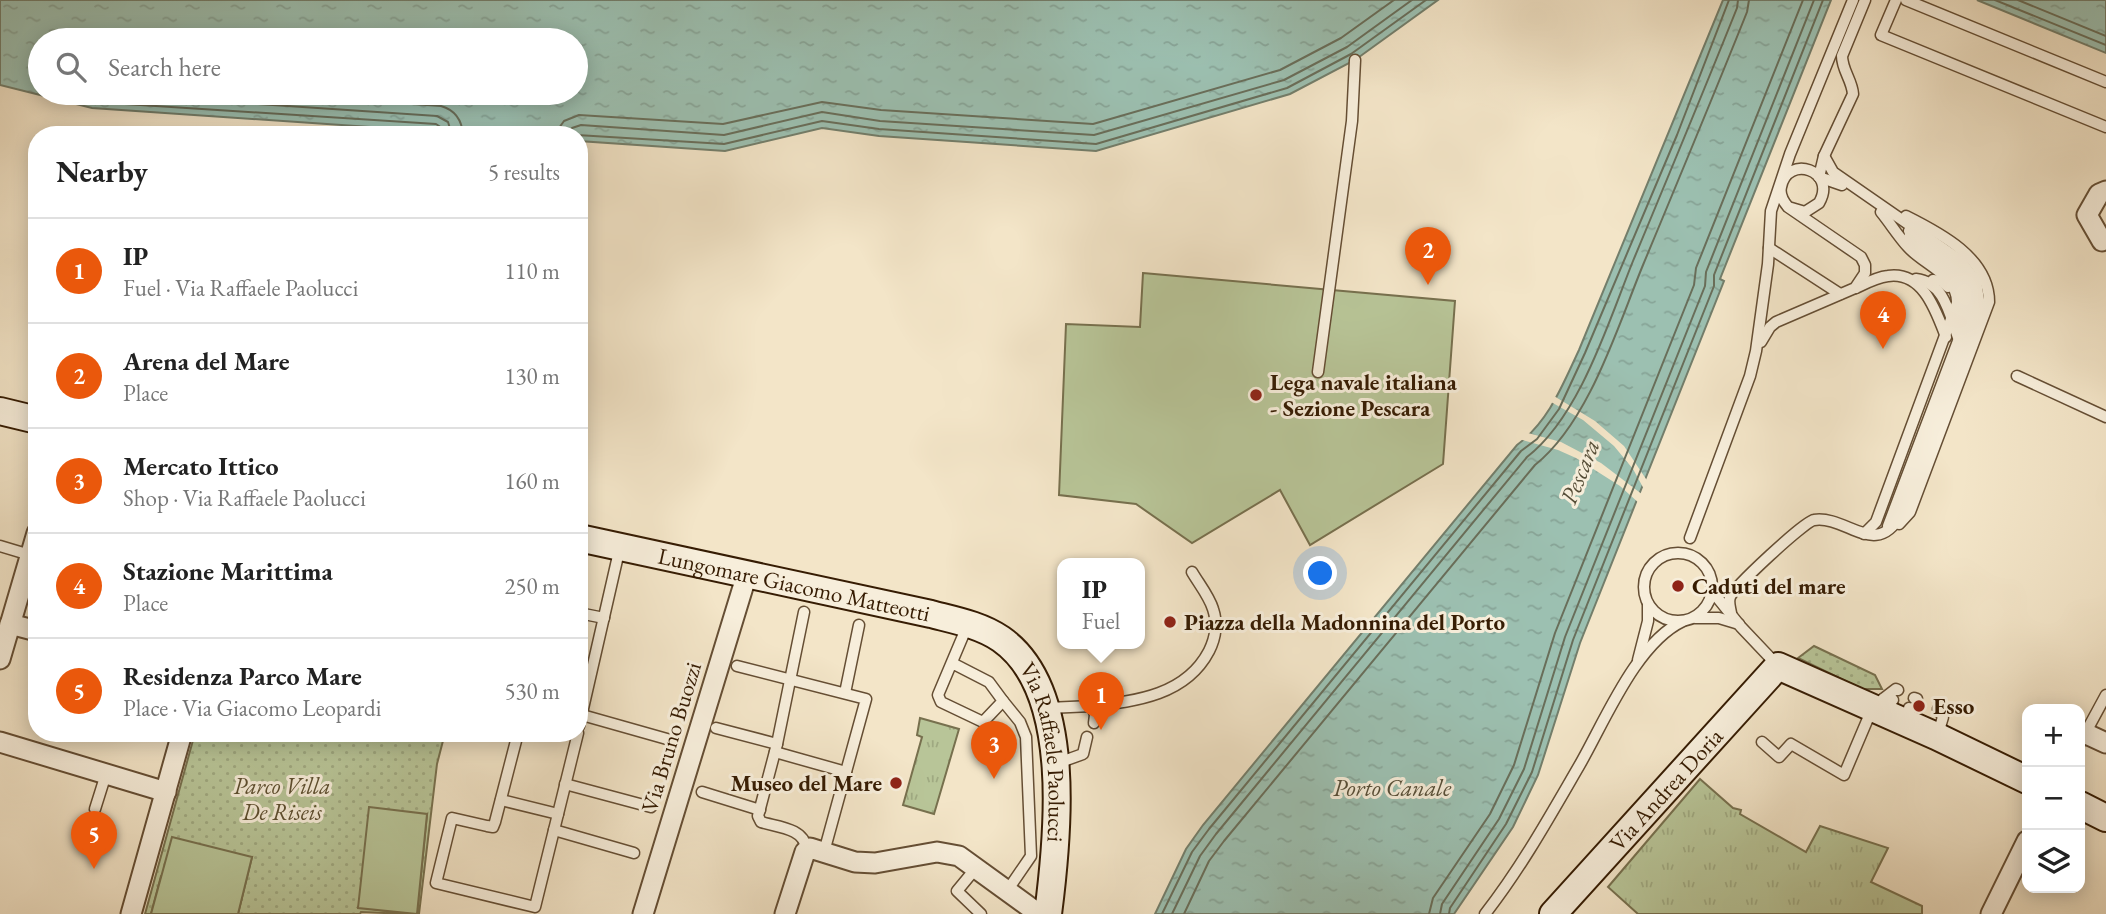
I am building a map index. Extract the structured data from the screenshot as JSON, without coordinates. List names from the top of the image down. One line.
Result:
{"streets":{"street":["Lungomare Giacomo Matteotti","Via Bruno Buozzi","Via Raffaele Paolucci","Via Andrea Doria"]},"crossings":[["Lungomare Giacomo Matteotti","Via Bruno Buozzi"],["Lungomare Giacomo Matteotti","Via Raffaele Paolucci"]],"water":["Pescara","Porto Canale"],"parks":["Parco Villa De Riseis"],"places":["Lega navale italiana - Sezione Pescara","Caduti del mare","Piazza della Madonnina del Porto","Esso","Museo del Mare"],"page":{"search":"Search here","heading":["Nearby","5 results"],"list":[{"mark":"1","name":"IP","note":"Fuel · Via Raffaele Paolucci","value":"110 m"},{"mark":"2","name":"Arena del Mare","note":"Place","value":"130 m"},{"mark":"3","name":"Mercato Ittico","note":"Shop · Via Raffaele Paolucci","value":"160 m"},{"mark":"4","name":"Stazione Marittima","note":"Place","value":"250 m"},{"mark":"5","name":"Residenza Parco Mare","note":"Place · Via Giacomo Leopardi","value":"530 m"}],"pins":["2","4","1","3","5"],"popup":["IP","Fuel"],"map_buttons":["+","−"]}}
